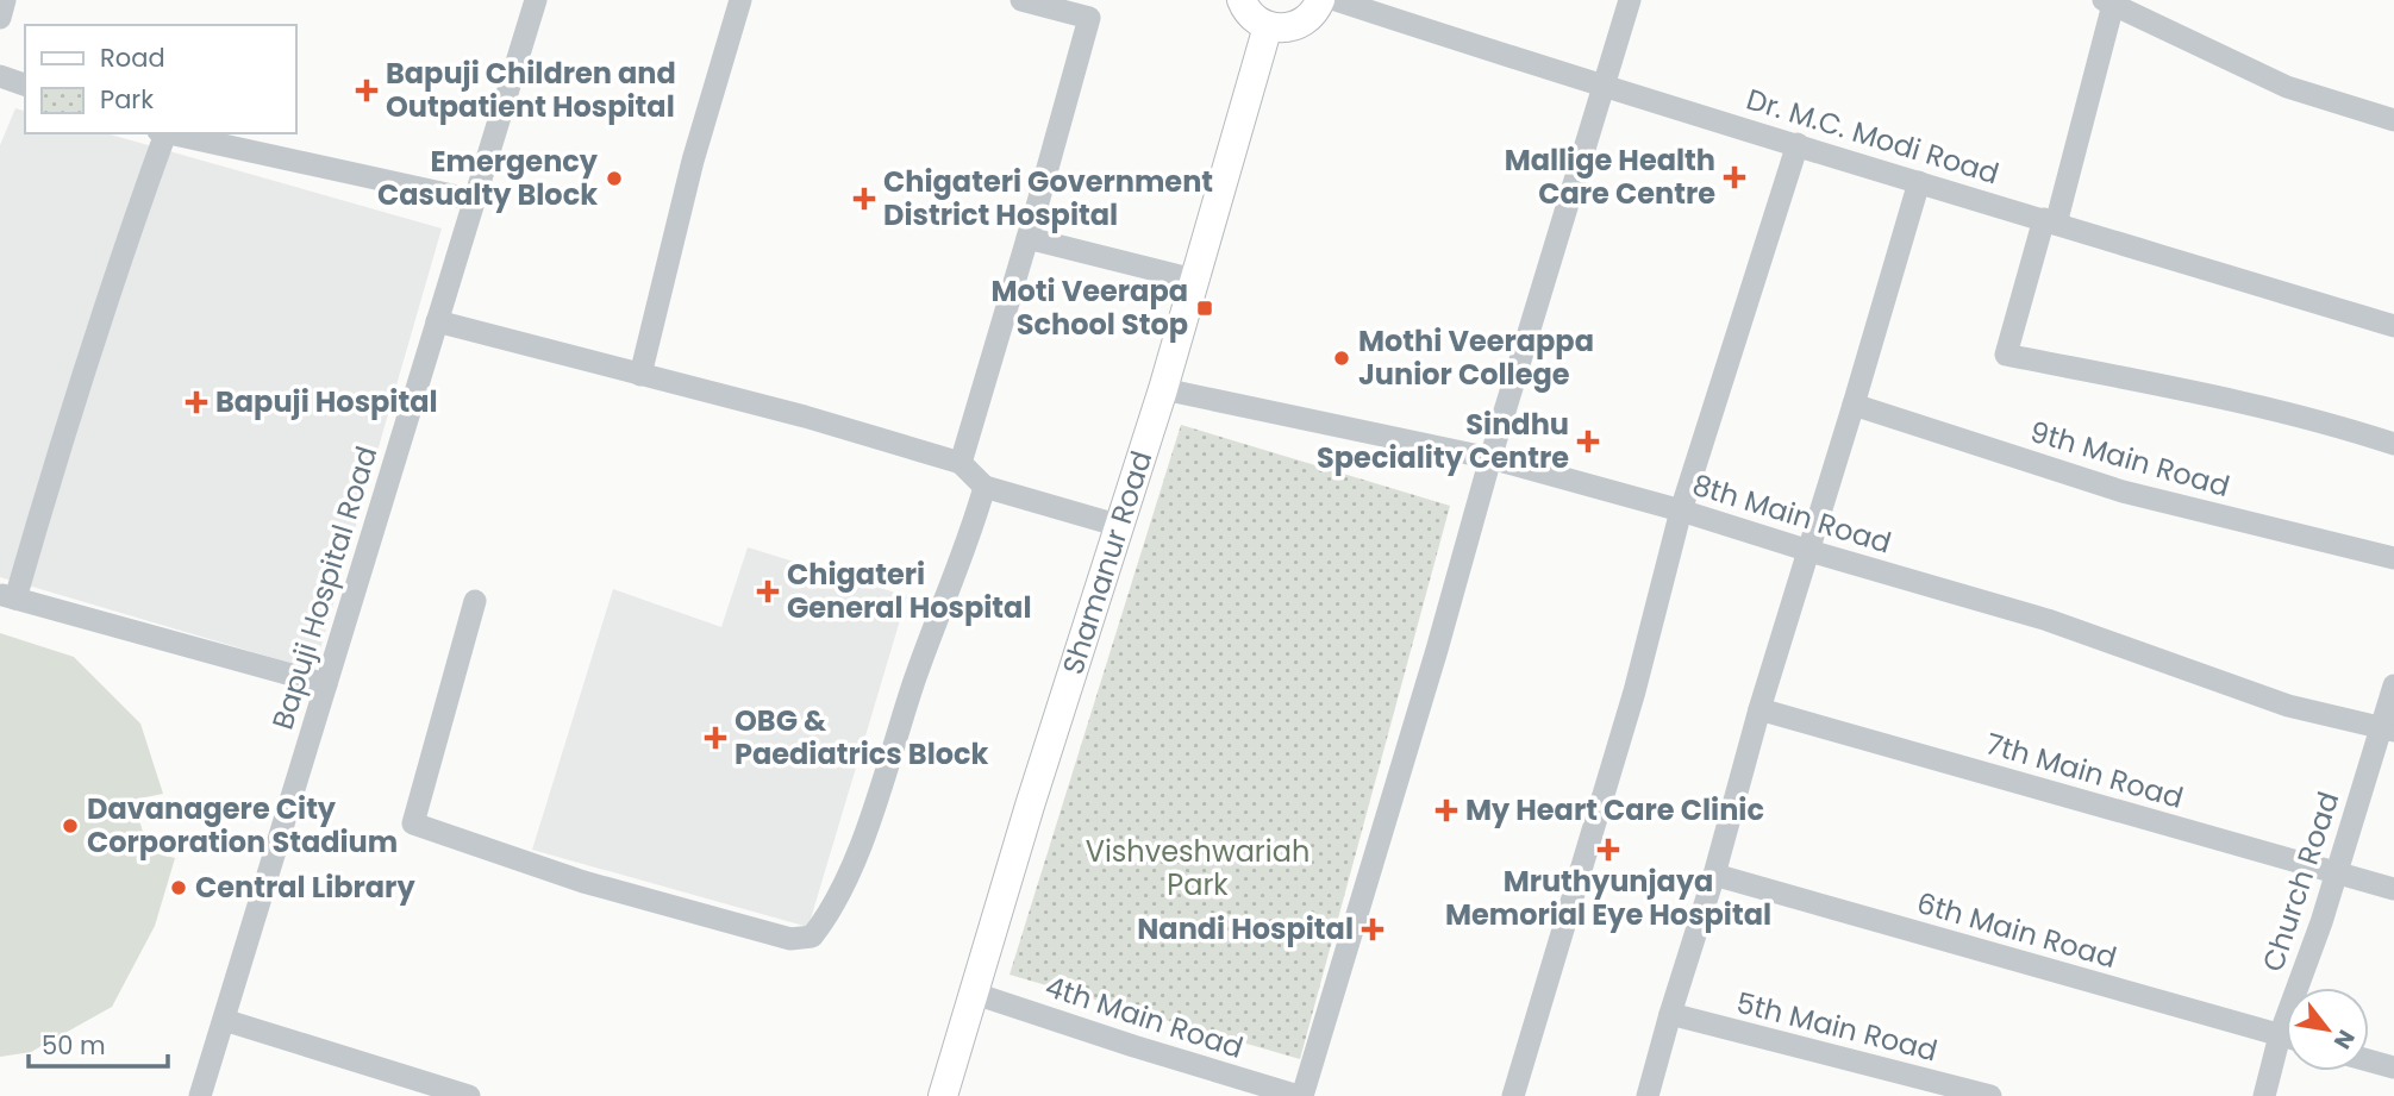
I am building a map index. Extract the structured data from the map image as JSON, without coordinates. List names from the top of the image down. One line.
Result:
{"streets":{"main road":["Shamanur Road"],"street":["Dr. M.C. Modi Road","9th Main Road","8th Main Road","Bapuji Hospital Road","7th Main Road","Church Road","6th Main Road","4th Main Road","5th Main Road"]},"crossings":[["8th Main Road","Shamanur Road"],["8th Main Road","Church Road"],["Shamanur Road","4th Main Road"],["7th Main Road","Church Road"]],"parks":["Vishveshwariah Park"],"places":{"health":["Bapuji Children and Outpatient Hospital","Mallige Health Care Centre","Chigateri Government District Hospital","Bapuji Hospital","Sindhu Speciality Centre","Chigateri General Hospital","OBG & Paediatrics Block","My Heart Care Clinic","Mruthyunjaya Memorial Eye Hospital","Nandi Hospital"],"other":["Emergency Casualty Block","Mothi Veerappa Junior College","Davanagere City Corporation Stadium","Central Library"],"transit":["Moti Veerapa School Stop"]},"legend":["Road","Park"],"scale_bar":"50 m","north":"bottom right"}
